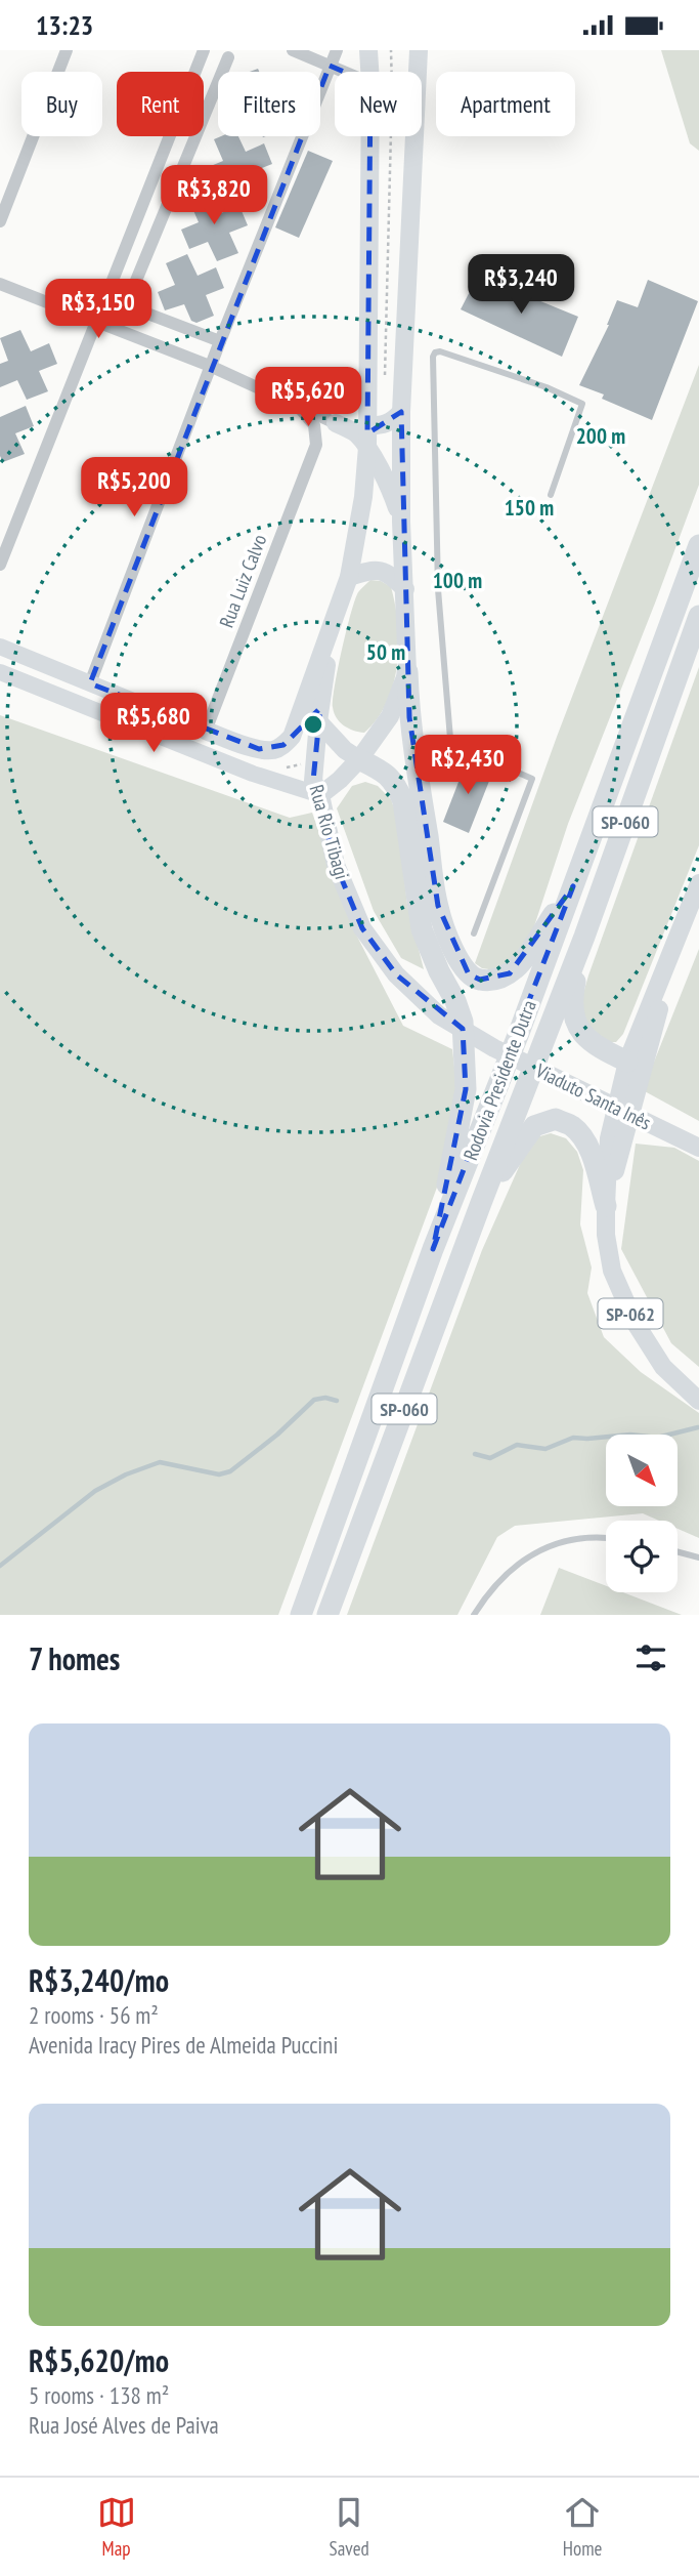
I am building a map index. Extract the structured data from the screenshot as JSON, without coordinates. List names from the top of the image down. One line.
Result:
{"streets":{"highway":["SP-060","Rodovia Presidente Dutra"],"main road":["Rua Rio Tibagi","Viaduto Santa Inês","SP-062"],"street":["Rua Luiz Calvo"]},"crossings":[["Rua Rio Tibagi","Viaduto Santa Inês"]],"north":"bottom right","page":{"status":"13:23","chip":["Buy","Rent","Filters","New","Apartment"],"price":["R$3,820","R$3,240","R$3,150","R$5,620","R$5,200","R$5,680","R$2,430"],"heading":"7 homes","list":[{"name":"R$3,240/mo","note":"2 rooms · 56 m² · Avenida Iracy Pires de Almeida Puccini"},{"name":"R$5,620/mo","note":"5 rooms · 138 m² · Rua José Alves de Paiva"}],"tabs":["Map","Saved","Home"]},"rings":["200 m","150 m","100 m","50 m"]}
